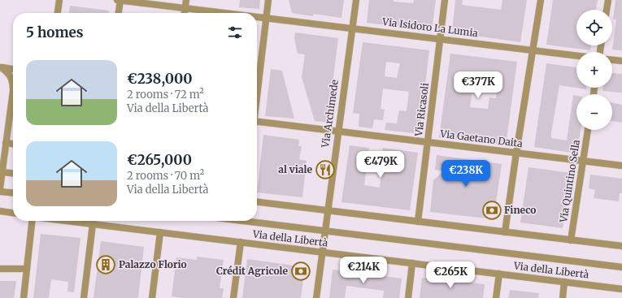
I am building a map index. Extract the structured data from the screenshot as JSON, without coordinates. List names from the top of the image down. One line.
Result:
{"streets":{"street":["Via Isidoro La Lumia","Via Ricasoli","Via Archimede","Via Gaetano Daita","Via Quintino Sella","Via della Libertà"]},"crossings":[["Via Isidoro La Lumia","Via Ricasoli"],["Via Isidoro La Lumia","Via Archimede"],["Via Ricasoli","Via Gaetano Daita"],["Via Archimede","Via Gaetano Daita"],["Via Archimede","Via della Libertà"],["Via Gaetano Daita","Via Quintino Sella"]],"places":{"restaurant":["al viale"],"bank":["Fineco","Crédit Agricole"],"building":["Palazzo Florio"]},"page":{"map_buttons":["+","−"],"heading":"5 homes","list":[{"name":"€238,000","note":"2 rooms · 72 m² · Via della Libertà"},{"name":"€265,000","note":"2 rooms · 70 m² · Via della Libertà"}],"price":["€377K","€479K","€238K","€214K","€265K"]}}
